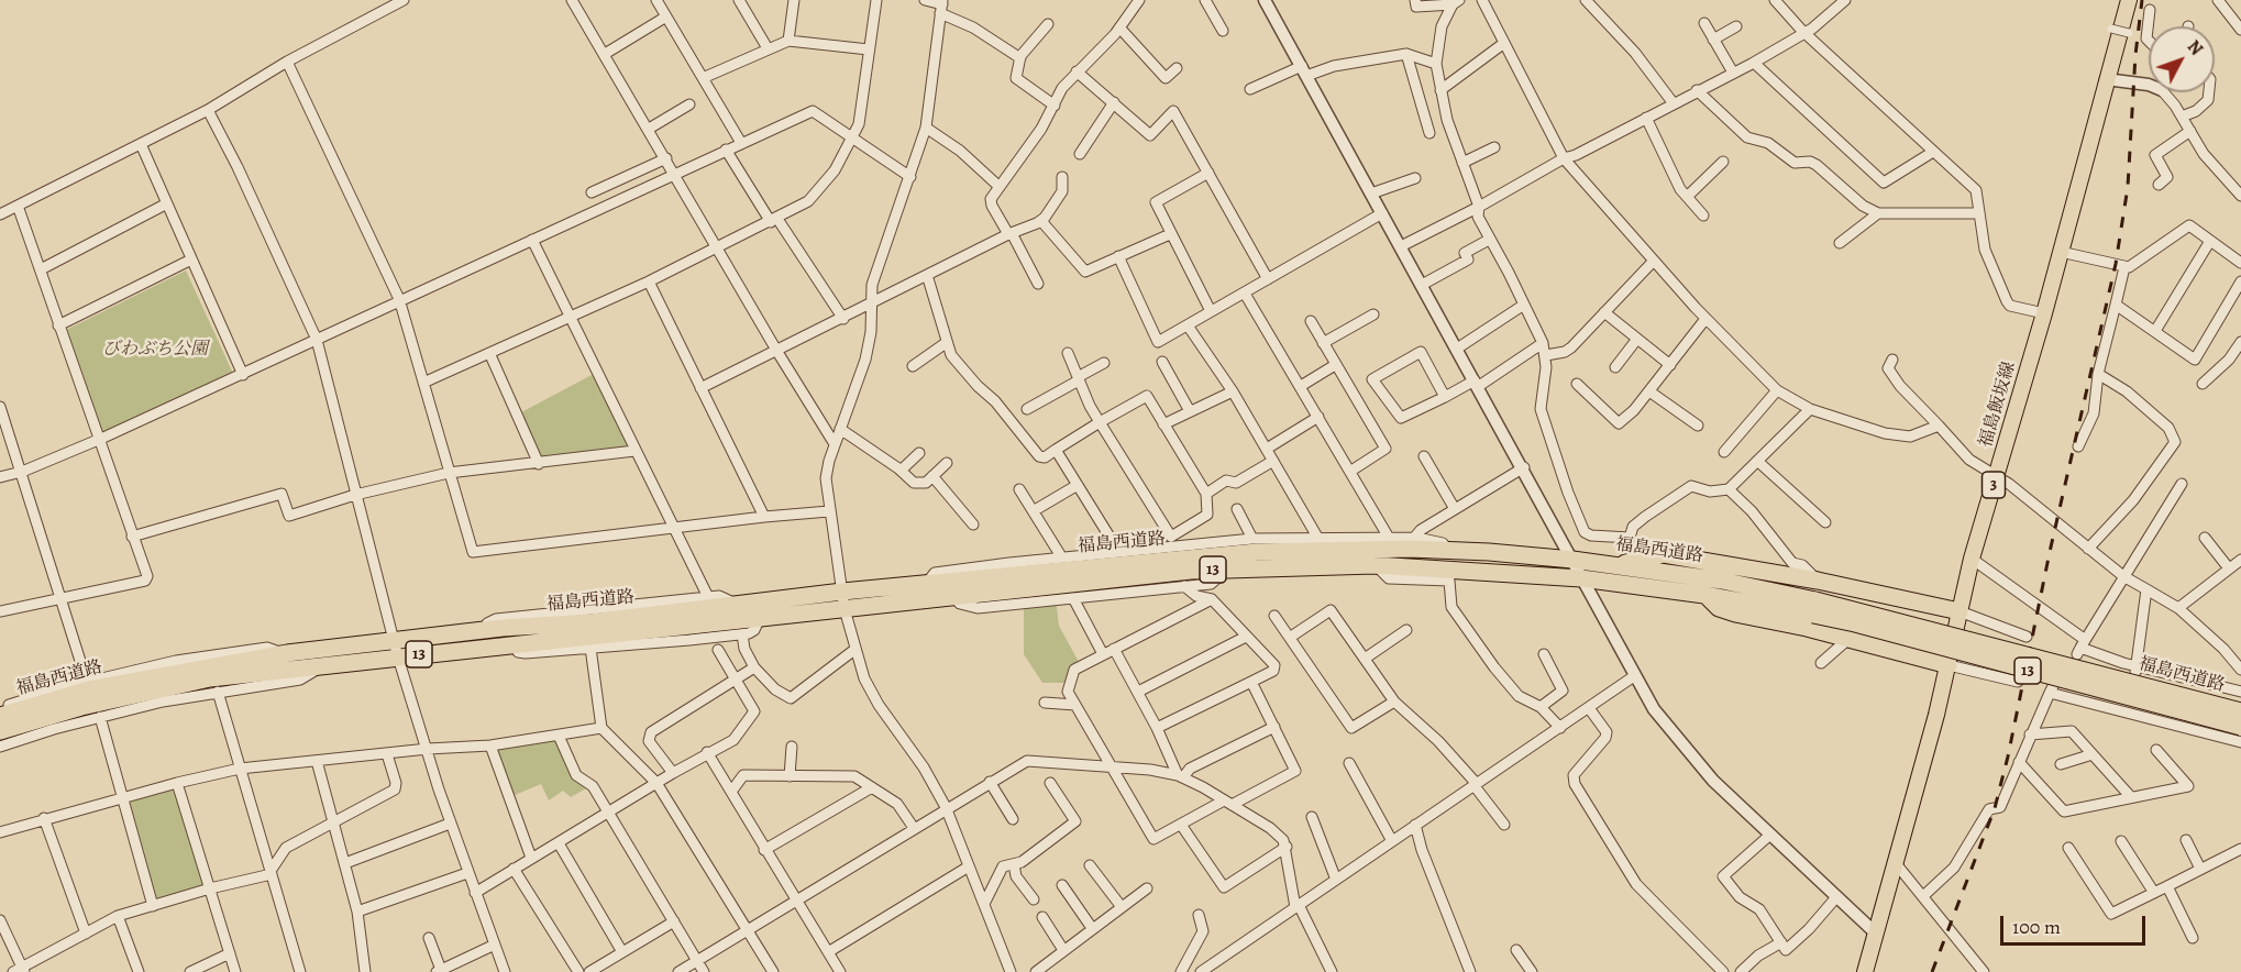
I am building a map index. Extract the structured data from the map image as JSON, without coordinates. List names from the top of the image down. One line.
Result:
{"streets":{"highway":["福島西道路","13"],"main road":["福島飯坂線","3"]},"parks":["びわぶち公園"],"scale_bar":"100 m","north":"top right"}
